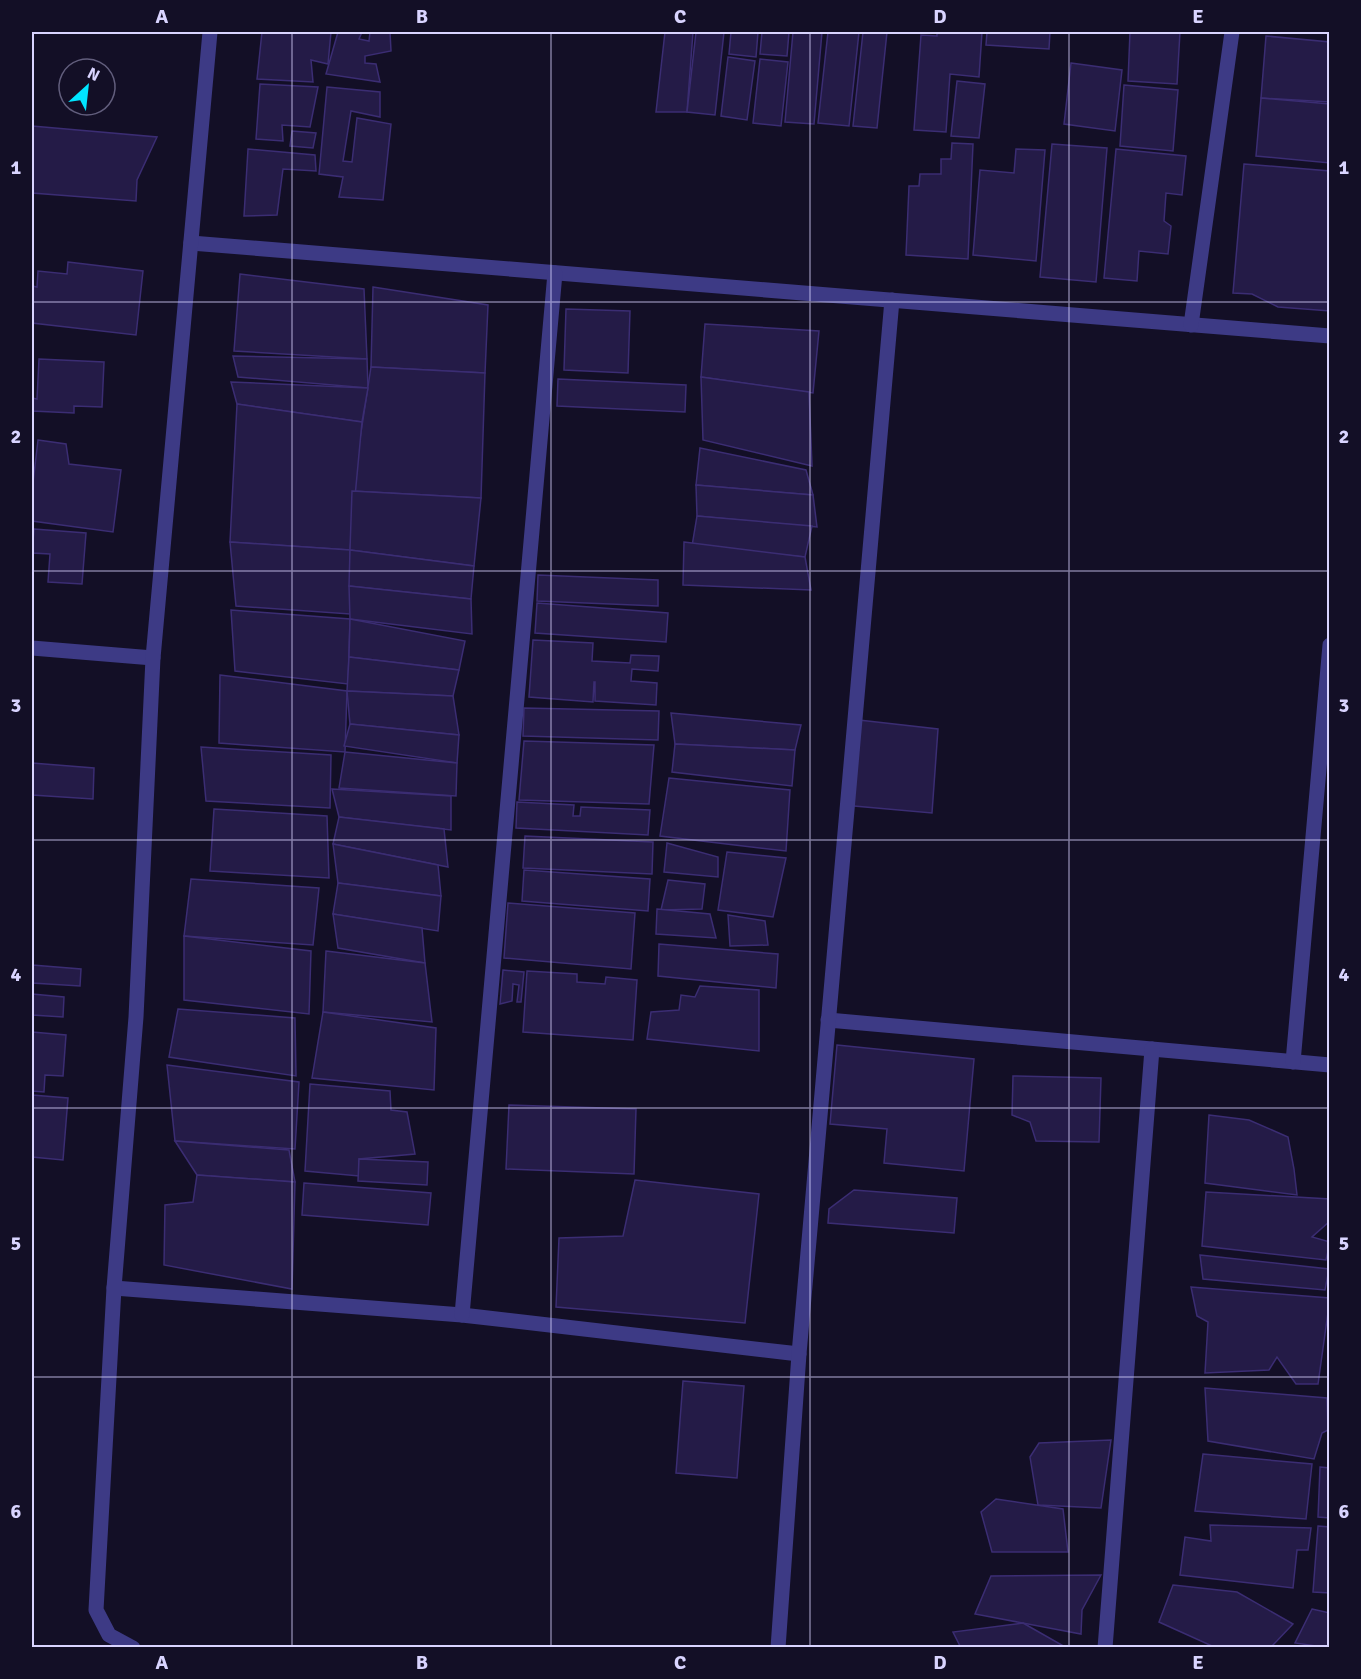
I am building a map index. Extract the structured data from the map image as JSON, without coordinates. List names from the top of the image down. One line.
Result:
{"north":"top right","grid":{"columns":["A","B","C","D","E"],"rows":["1","2","3","4","5","6"]}}
